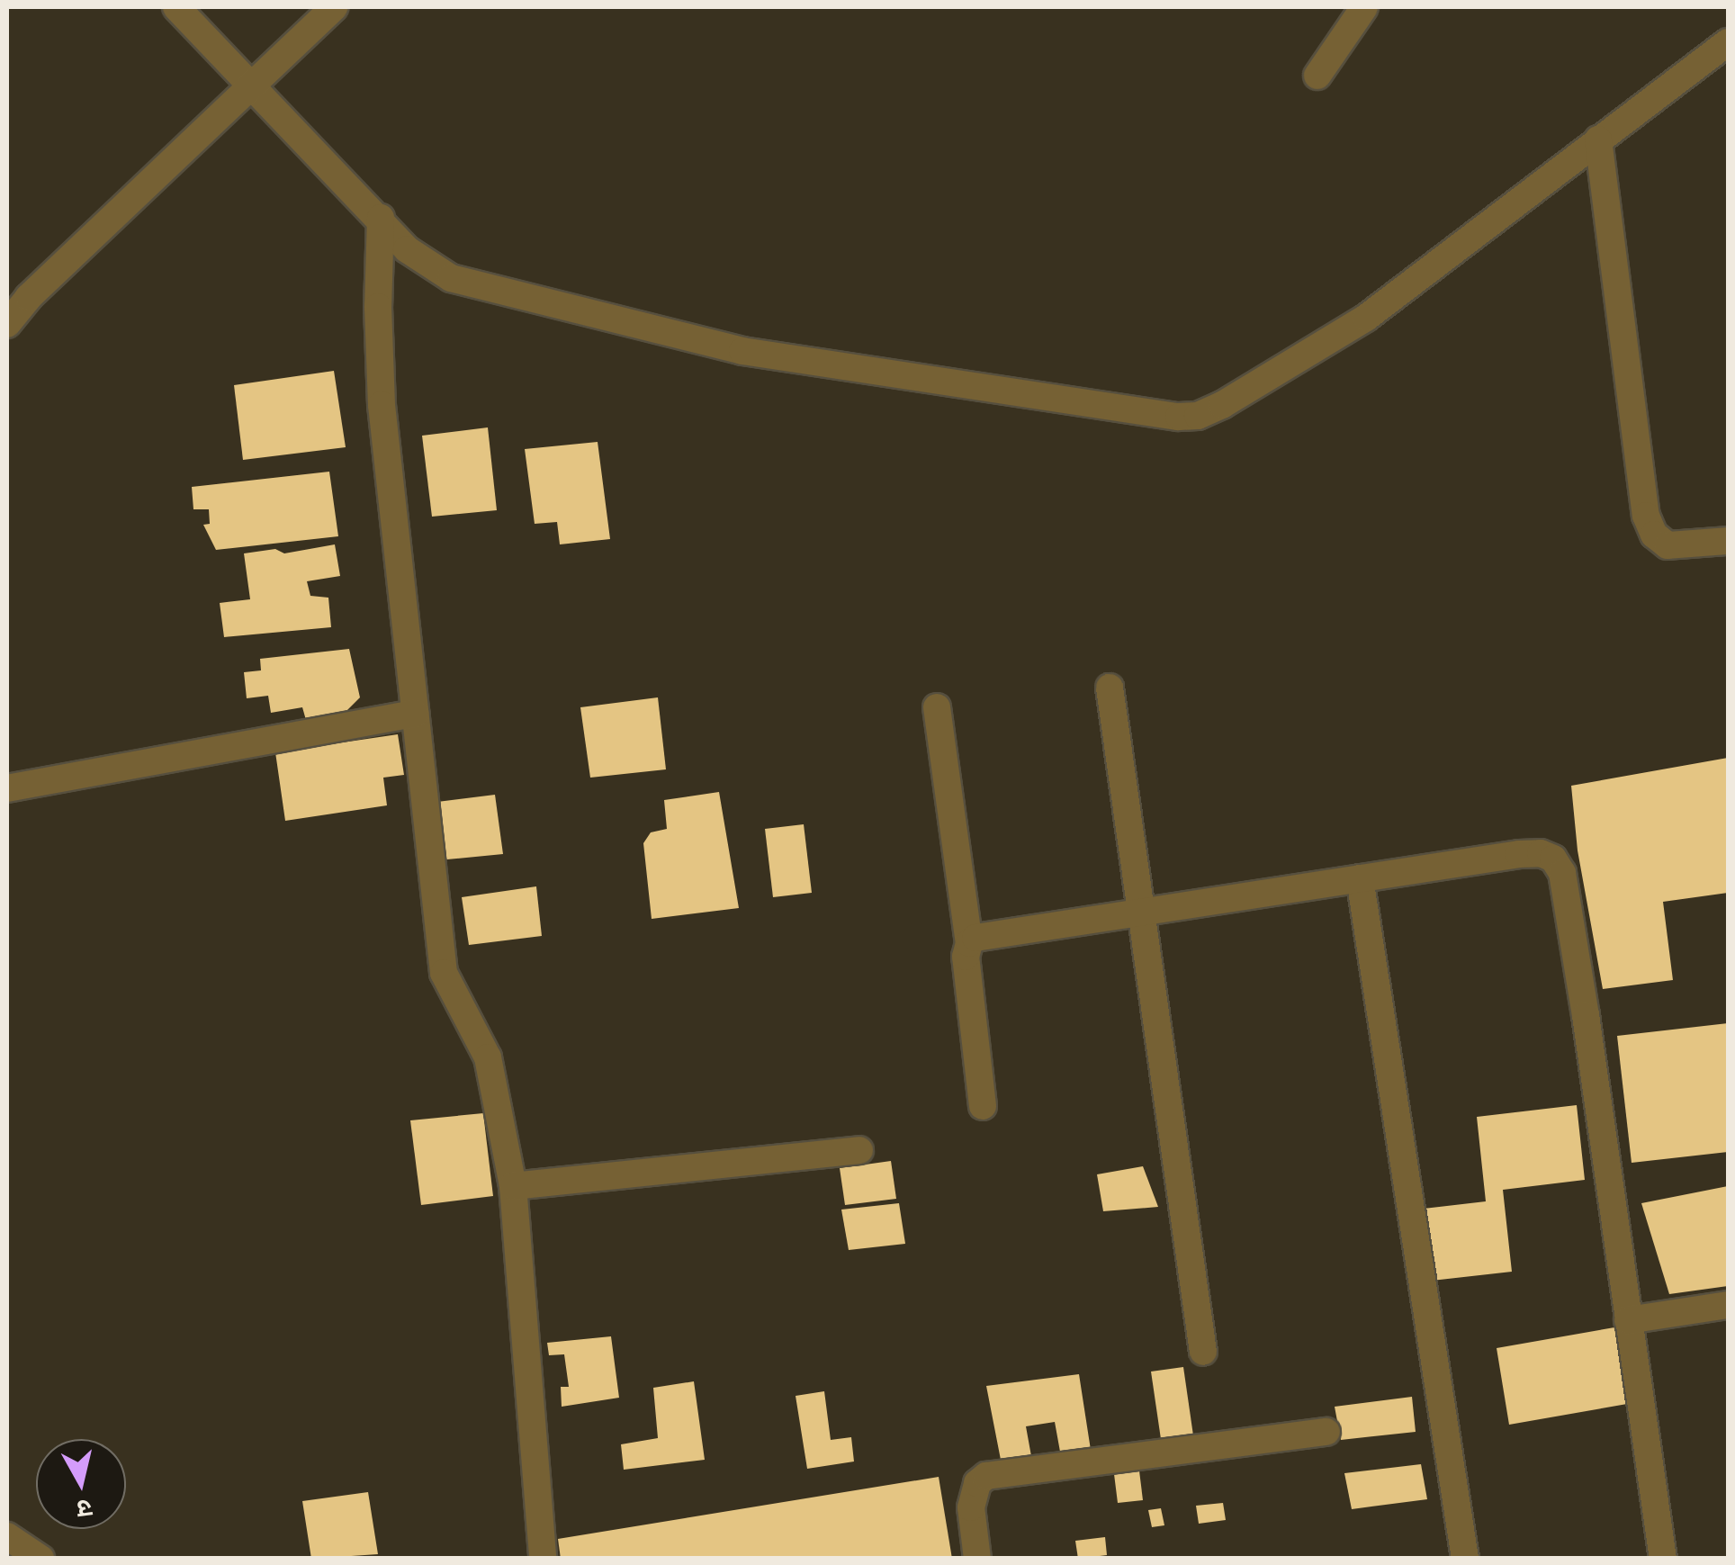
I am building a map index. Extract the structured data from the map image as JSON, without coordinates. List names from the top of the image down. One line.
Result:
{"north":"bottom"}
